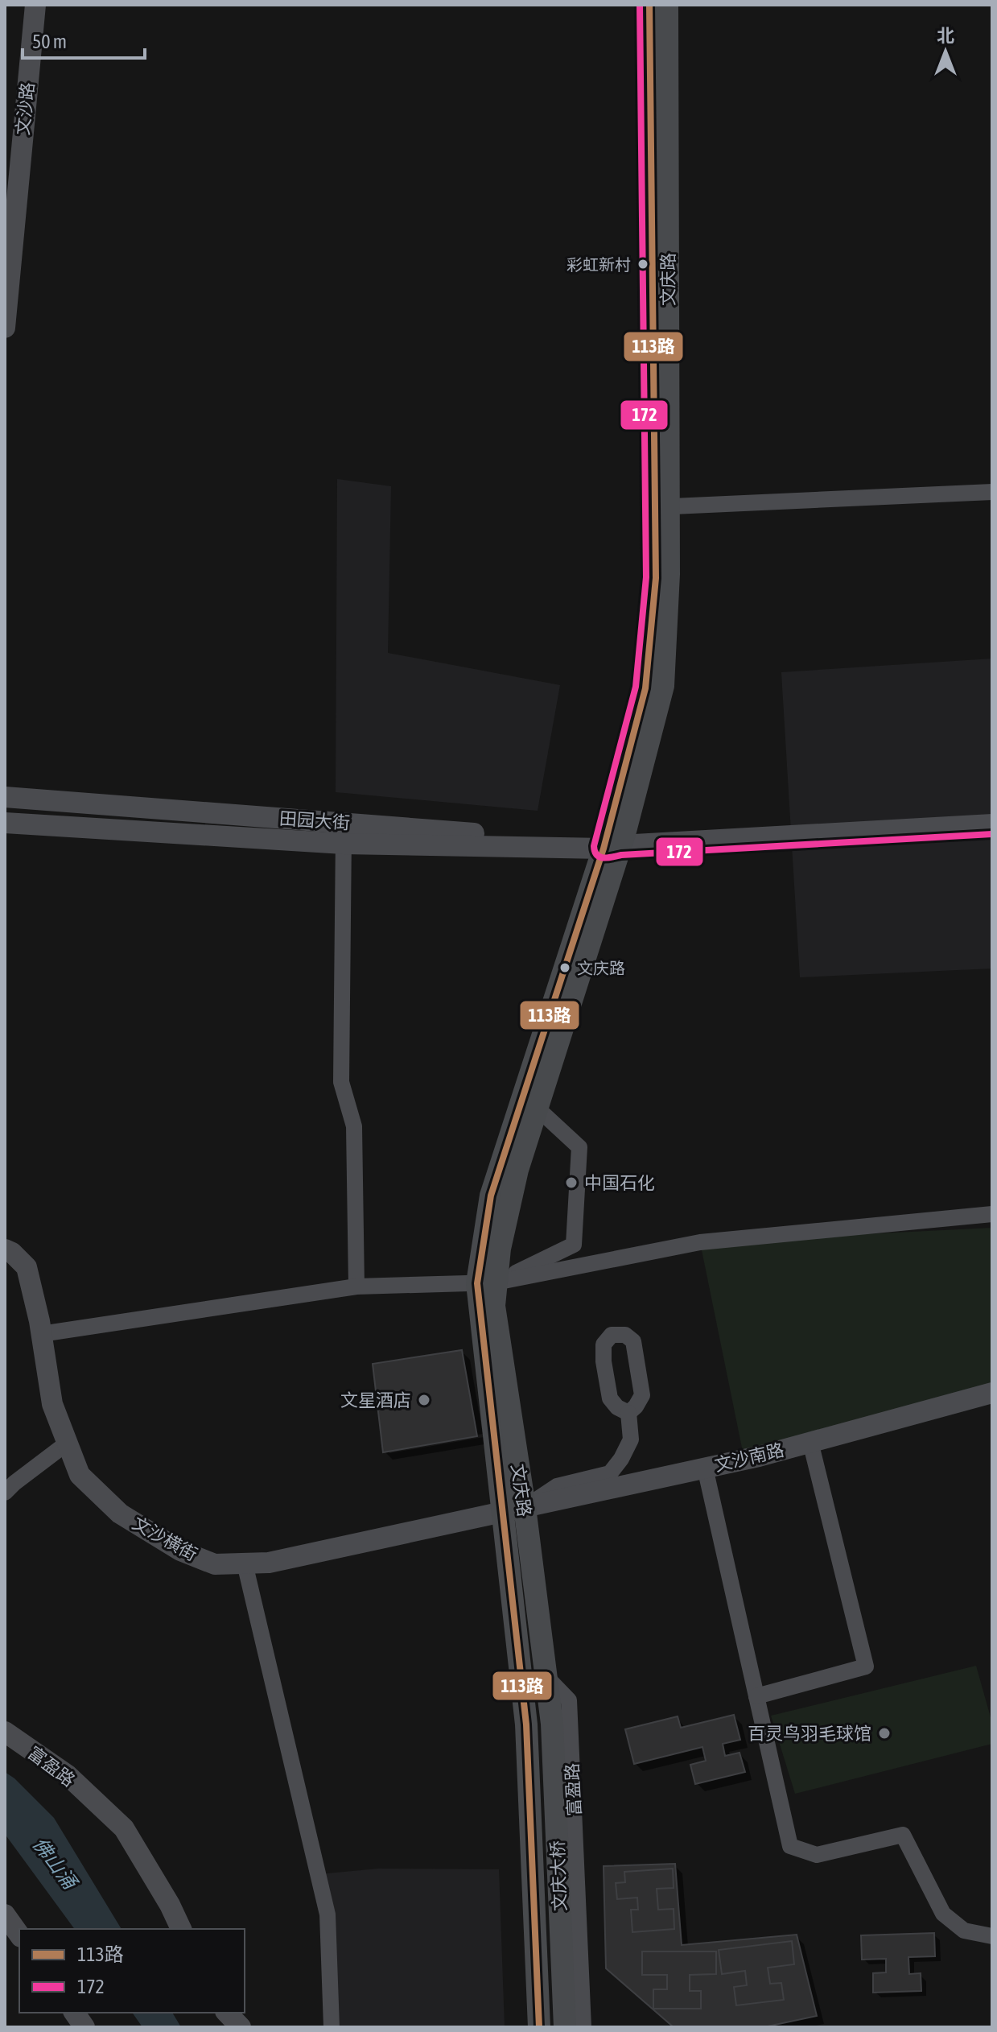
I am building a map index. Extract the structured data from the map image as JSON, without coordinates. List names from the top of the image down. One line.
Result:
{"streets":{"main road":["文庆路","文庆大桥"],"street":["文沙路","田园大街","文沙南路","文沙横街","富盈路"]},"crossings":[["文庆路","田园大街"],["文庆路","文沙南路"],["文庆路","文沙横街"],["文庆路","富盈路"],["文庆路","文庆大桥"],["文沙南路","文沙横街"]],"water":["佛山涌"],"places":["彩虹新村","文庆路","中国石化","文星酒店","百灵鸟羽毛球馆"],"lines":["transit line 113路","transit line 172"],"legend":["113路","172"],"scale_bar":"50 m","north":"top"}
